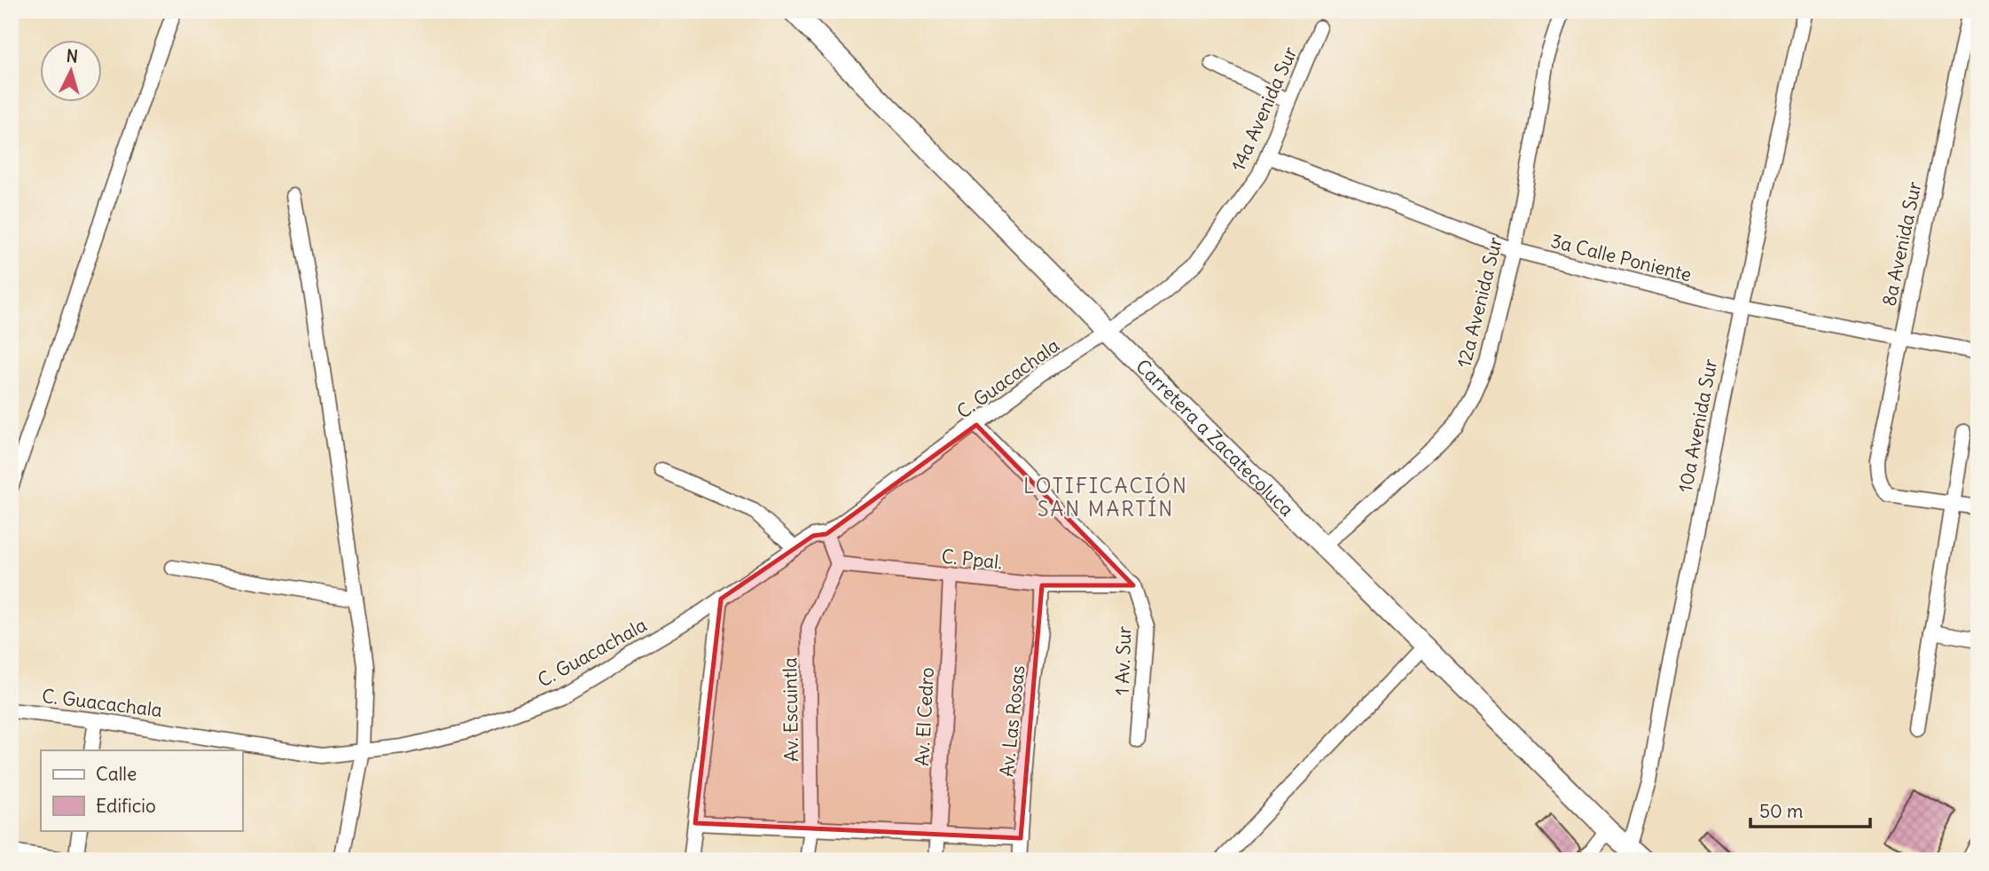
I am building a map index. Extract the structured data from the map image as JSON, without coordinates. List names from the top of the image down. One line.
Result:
{"streets":{"main road":["Carretera a Zacatecoluca"],"street":["14a Avenida Sur","8a Avenida Sur","3a Calle Poniente","12a Avenida Sur","C. Guacachala","10a Avenida Sur","C. Ppal.","1 Av. Sur","Av. Escuintla","Av. El Cedro","Av. Las Rosas"]},"crossings":[["14a Avenida Sur","3a Calle Poniente"],["14a Avenida Sur","C. Guacachala"],["14a Avenida Sur","Carretera a Zacatecoluca"],["8a Avenida Sur","3a Calle Poniente"],["3a Calle Poniente","12a Avenida Sur"],["3a Calle Poniente","10a Avenida Sur"],["12a Avenida Sur","Carretera a Zacatecoluca"],["C. Guacachala","Carretera a Zacatecoluca"],["C. Guacachala","1 Av. Sur"],["10a Avenida Sur","Carretera a Zacatecoluca"],["C. Ppal.","1 Av. Sur"],["C. Ppal.","Av. Escuintla"],["C. Ppal.","Av. El Cedro"],["C. Ppal.","Av. Las Rosas"]],"districts":["LOTIFICACIÓN SAN MARTÍN"],"legend":["Calle","Edificio"],"scale_bar":"50 m","north":"top"}
